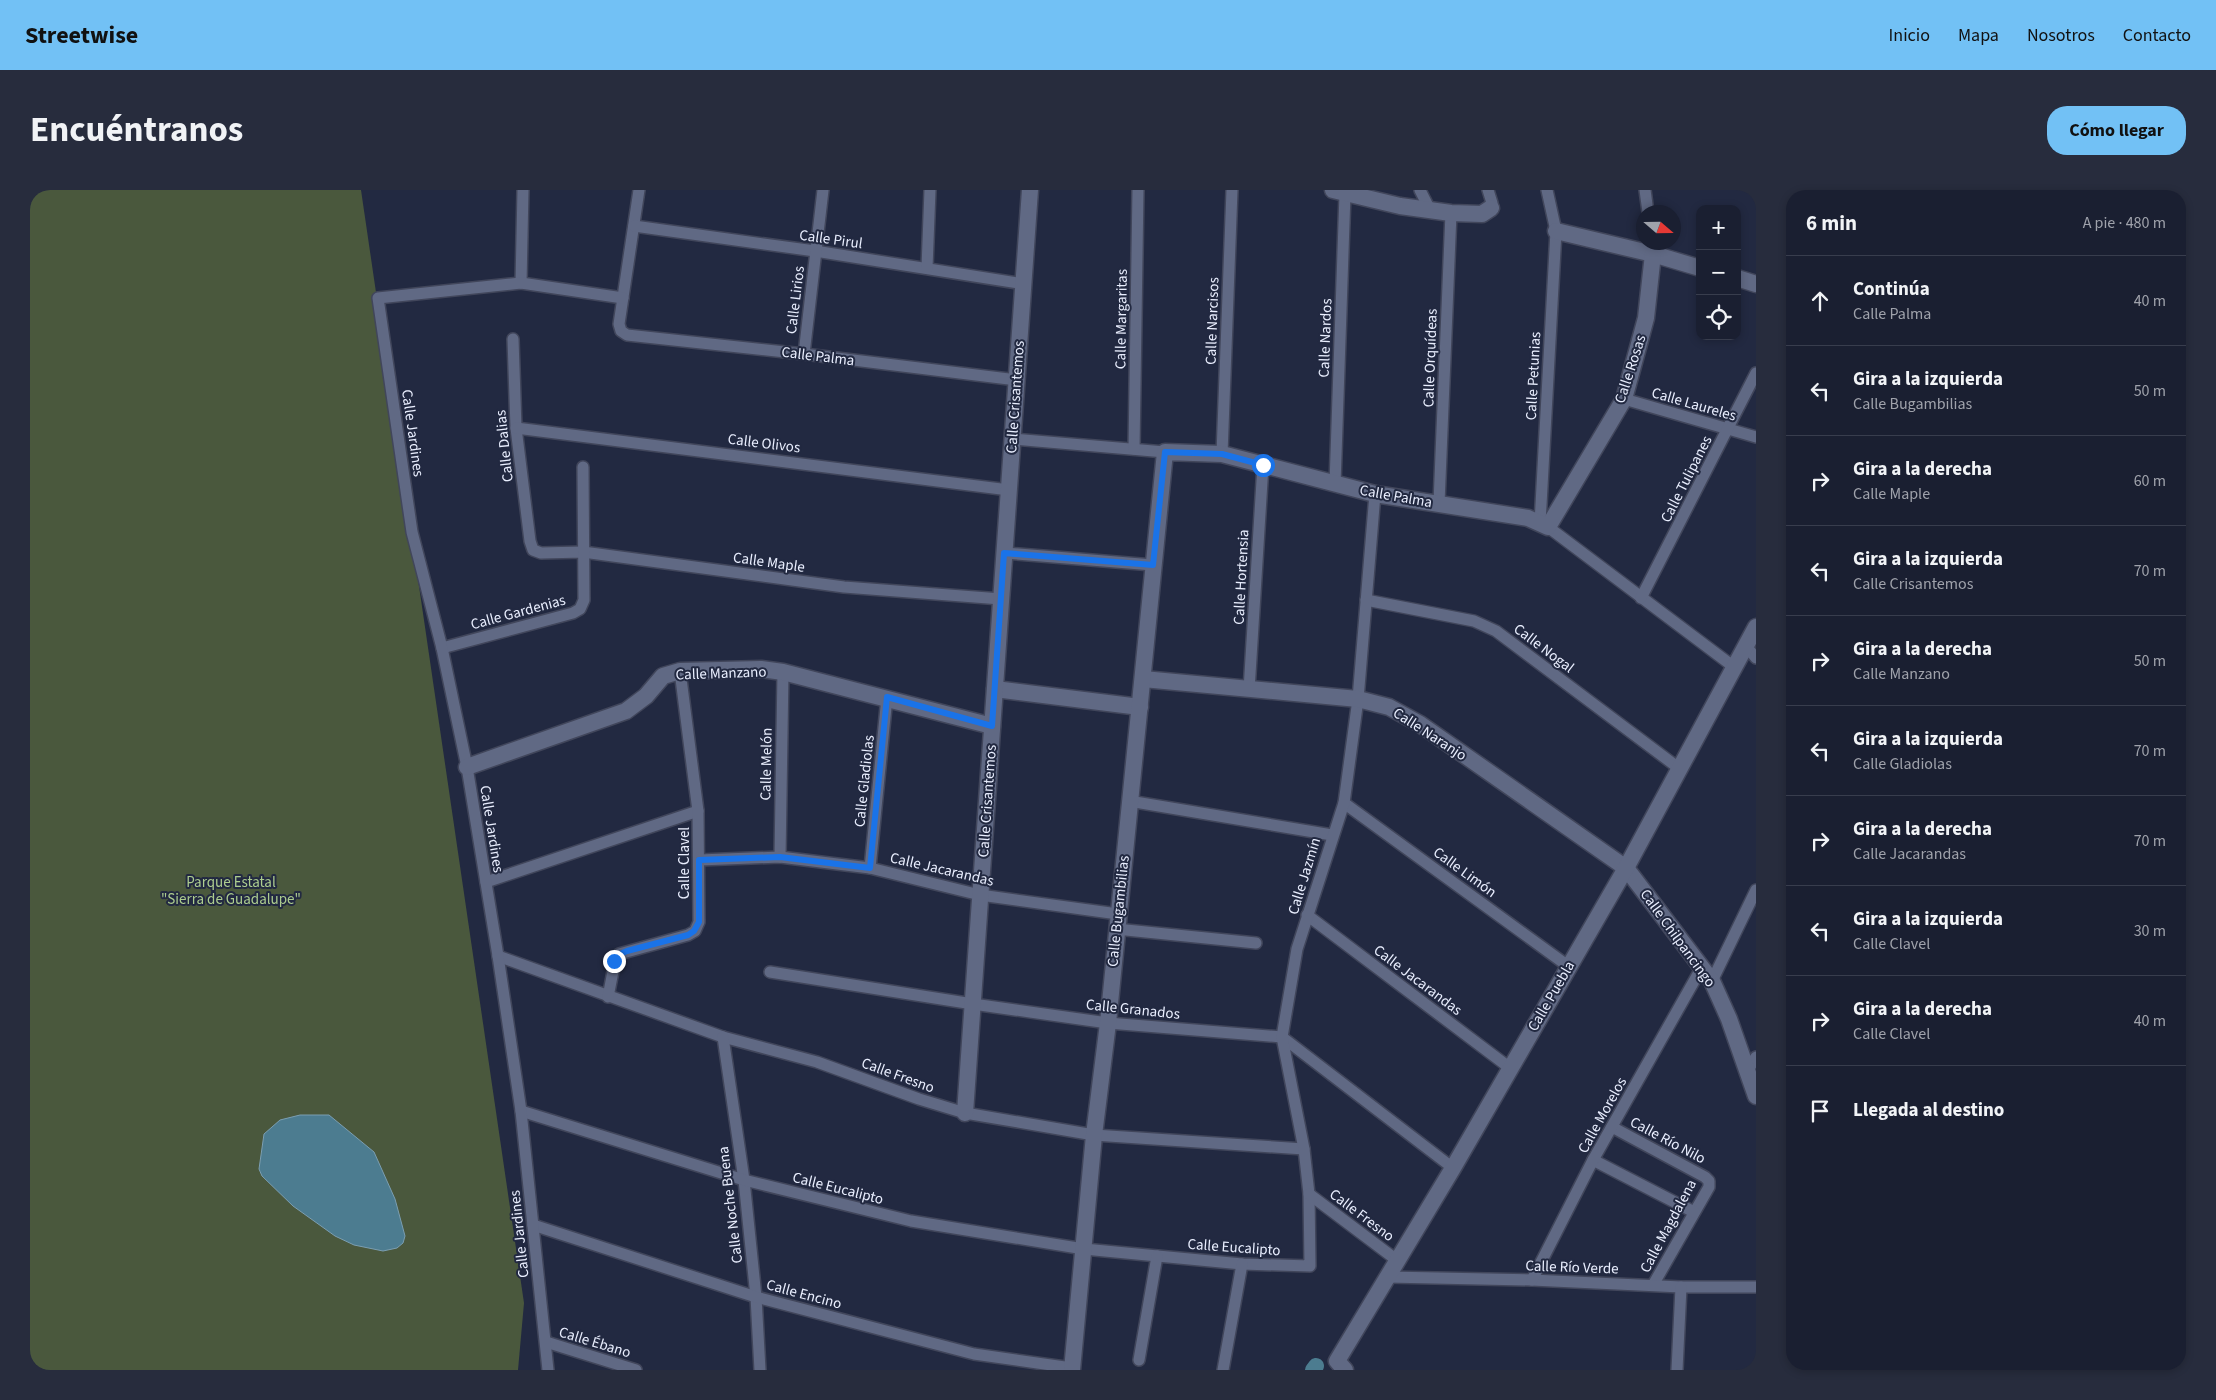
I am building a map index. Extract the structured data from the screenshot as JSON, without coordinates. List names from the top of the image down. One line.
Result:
{"streets":{"street":["Calle Pirul","Calle Lirios","Calle Margaritas","Calle Narcisos","Calle Nardos","Calle Palma","Calle Orquídeas","Calle Rosas","Calle Petunias","Calle Crisantemos","Calle Laureles","Calle Jardines","Calle Olivos","Calle Dalias","Calle Tulipanes","Calle Maple","Calle Hortensia","Calle Gardenias","Calle Nogal","Calle Manzano","Calle Naranjo","Calle Melón","Calle Gladiolas","Calle Clavel","Calle Jacarandas","Calle Limón","Calle Jazmín","Calle Bugambilias","Calle Chilpancingo","Calle Puebla","Calle Granados","Calle Fresno","Calle Morelos","Calle Río Nilo","Calle Eucalipto","Calle Noche Buena","Calle Magdalena","Calle Río Verde","Calle Encino","Calle Ébano"]},"crossings":[["Calle Pirul","Calle Lirios"],["Calle Pirul","Calle Crisantemos"],["Calle Lirios","Calle Palma"],["Calle Margaritas","Calle Palma"],["Calle Narcisos","Calle Palma"],["Calle Nardos","Calle Palma"],["Calle Palma","Calle Orquídeas"],["Calle Palma","Calle Rosas"],["Calle Palma","Calle Petunias"],["Calle Palma","Calle Crisantemos"],["Calle Palma","Calle Tulipanes"],["Calle Palma","Calle Hortensia"],["Calle Palma","Calle Jazmín"],["Calle Palma","Calle Bugambilias"],["Calle Palma","Calle Puebla"],["Calle Rosas","Calle Petunias"],["Calle Rosas","Calle Laureles"],["Calle Crisantemos","Calle Olivos"],["Calle Crisantemos","Calle Maple"],["Calle Crisantemos","Calle Manzano"],["Calle Crisantemos","Calle Jacarandas"],["Calle Crisantemos","Calle Granados"],["Calle Crisantemos","Calle Fresno"],["Calle Laureles","Calle Tulipanes"],["Calle Jardines","Calle Gardenias"],["Calle Jardines","Calle Manzano"],["Calle Jardines","Calle Fresno"],["Calle Jardines","Calle Eucalipto"],["Calle Jardines","Calle Encino"],["Calle Jardines","Calle Ébano"],["Calle Olivos","Calle Dalias"],["Calle Dalias","Calle Maple"],["Calle Maple","Calle Gardenias"],["Calle Hortensia","Calle Naranjo"],["Calle Nogal","Calle Jazmín"],["Calle Nogal","Calle Puebla"],["Calle Manzano","Calle Melón"],["Calle Manzano","Calle Gladiolas"],["Calle Manzano","Calle Clavel"],["Calle Naranjo","Calle Jazmín"],["Calle Naranjo","Calle Bugambilias"],["Calle Naranjo","Calle Chilpancingo"],["Calle Naranjo","Calle Puebla"],["Calle Melón","Calle Jacarandas"],["Calle Gladiolas","Calle Jacarandas"],["Calle Clavel","Calle Jacarandas"],["Calle Clavel","Calle Fresno"],["Calle Jacarandas","Calle Jazmín"],["Calle Jacarandas","Calle Bugambilias"],["Calle Jacarandas","Calle Puebla"],["Calle Limón","Calle Jazmín"],["Calle Limón","Calle Puebla"],["Calle Jazmín","Calle Granados"],["Calle Jazmín","Calle Fresno"],["Calle Jazmín","Calle Eucalipto"],["Calle Bugambilias","Calle Granados"],["Calle Bugambilias","Calle Fresno"],["Calle Bugambilias","Calle Eucalipto"],["Calle Bugambilias","Calle Encino"],["Calle Chilpancingo","Calle Puebla"],["Calle Chilpancingo","Calle Morelos"],["Calle Puebla","Calle Fresno"],["Calle Puebla","Calle Río Verde"],["Calle Fresno","Calle Noche Buena"],["Calle Morelos","Calle Río Nilo"],["Calle Morelos","Calle Río Verde"],["Calle Río Nilo","Calle Magdalena"],["Calle Eucalipto","Calle Noche Buena"],["Calle Noche Buena","Calle Encino"],["Calle Magdalena","Calle Río Verde"]],"parks":["Parque Estatal \"Sierra de Guadalupe\""],"north":"right","page":{"header":"Streetwise","nav":["Inicio","Mapa","Nosotros","Contacto"],"title":"Encuéntranos","buttons":"Cómo llegar","heading":["6 min","A pie · 480 m"],"map_buttons":["+","−"],"list":[["Continúa","Calle Palma","40 m"],["Gira a la izquierda","Calle Bugambilias","50 m"],["Gira a la derecha","Calle Maple","60 m"],["Gira a la izquierda","Calle Crisantemos","70 m"],["Gira a la derecha","Calle Manzano","50 m"],["Gira a la izquierda","Calle Gladiolas","70 m"],["Gira a la derecha","Calle Jacarandas","70 m"],["Gira a la izquierda","Calle Clavel","30 m"],["Gira a la derecha","Calle Clavel","40 m"],"Llegada al destino"]}}
